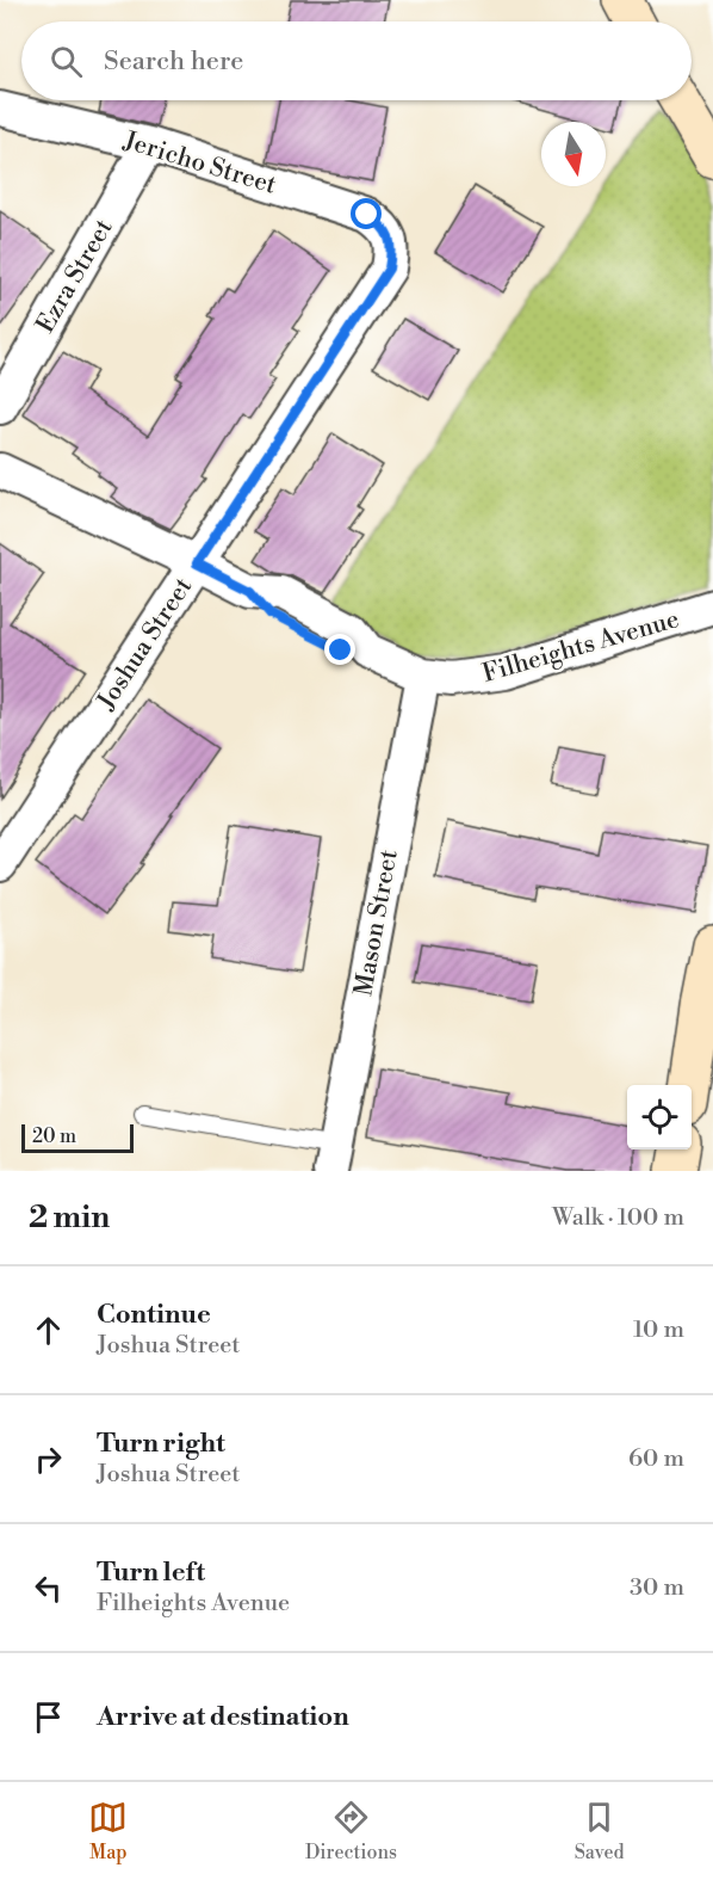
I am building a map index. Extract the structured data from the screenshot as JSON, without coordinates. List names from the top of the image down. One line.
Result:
{"streets":{"street":["Jericho Street","Ezra Street","Joshua Street","Filheights Avenue","Mason Street"]},"crossings":[["Jericho Street","Ezra Street"],["Jericho Street","Joshua Street"],["Joshua Street","Filheights Avenue"],["Filheights Avenue","Mason Street"]],"scale_bar":"20 m","north":"bottom","page":{"search":"Search here","scale":"20 m","heading":["2 min","Walk · 100 m"],"list":[["Continue","Joshua Street","10 m"],["Turn right","Joshua Street","60 m"],["Turn left","Filheights Avenue","30 m"],"Arrive at destination"],"nav":["Map","Directions","Saved"]}}
